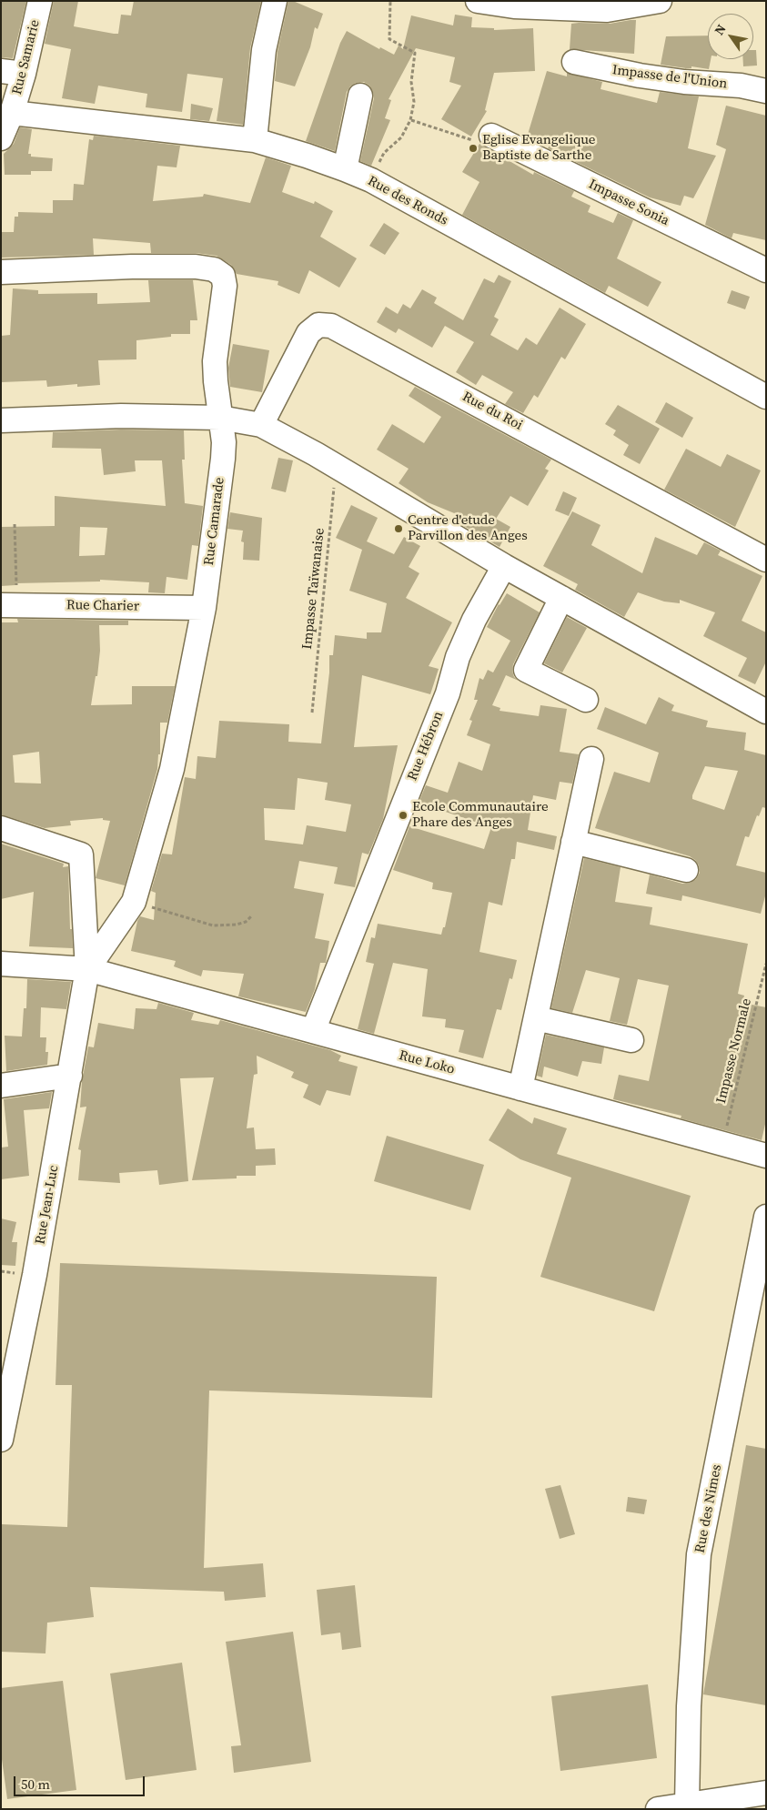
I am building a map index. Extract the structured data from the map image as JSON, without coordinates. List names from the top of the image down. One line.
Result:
{"streets":{"street":["Rue Samarie","Impasse de l'Union","Rue des Ronds","Impasse Sonia","Rue du Roi","Rue Camarade","Rue Charier","Rue Hébron","Rue Loko","Rue Jean-Luc","Rue des Nimes"],"path":["Impasse Taïwanaise","Impasse Normale"]},"crossings":[["Rue Samarie","Rue des Ronds"],["Rue Camarade","Rue Charier"],["Rue Camarade","Rue Loko"],["Rue Camarade","Rue Jean-Luc"],["Rue Hébron","Rue Loko"],["Impasse Normale","Rue Loko"],["Rue Loko","Rue Jean-Luc"]],"places":["Eglise Evangelique Baptiste de Sarthe","Centre d'etude Parvillon des Anges","Ecole Communautaire Phare des Anges"],"scale_bar":"50 m","north":"top left"}
